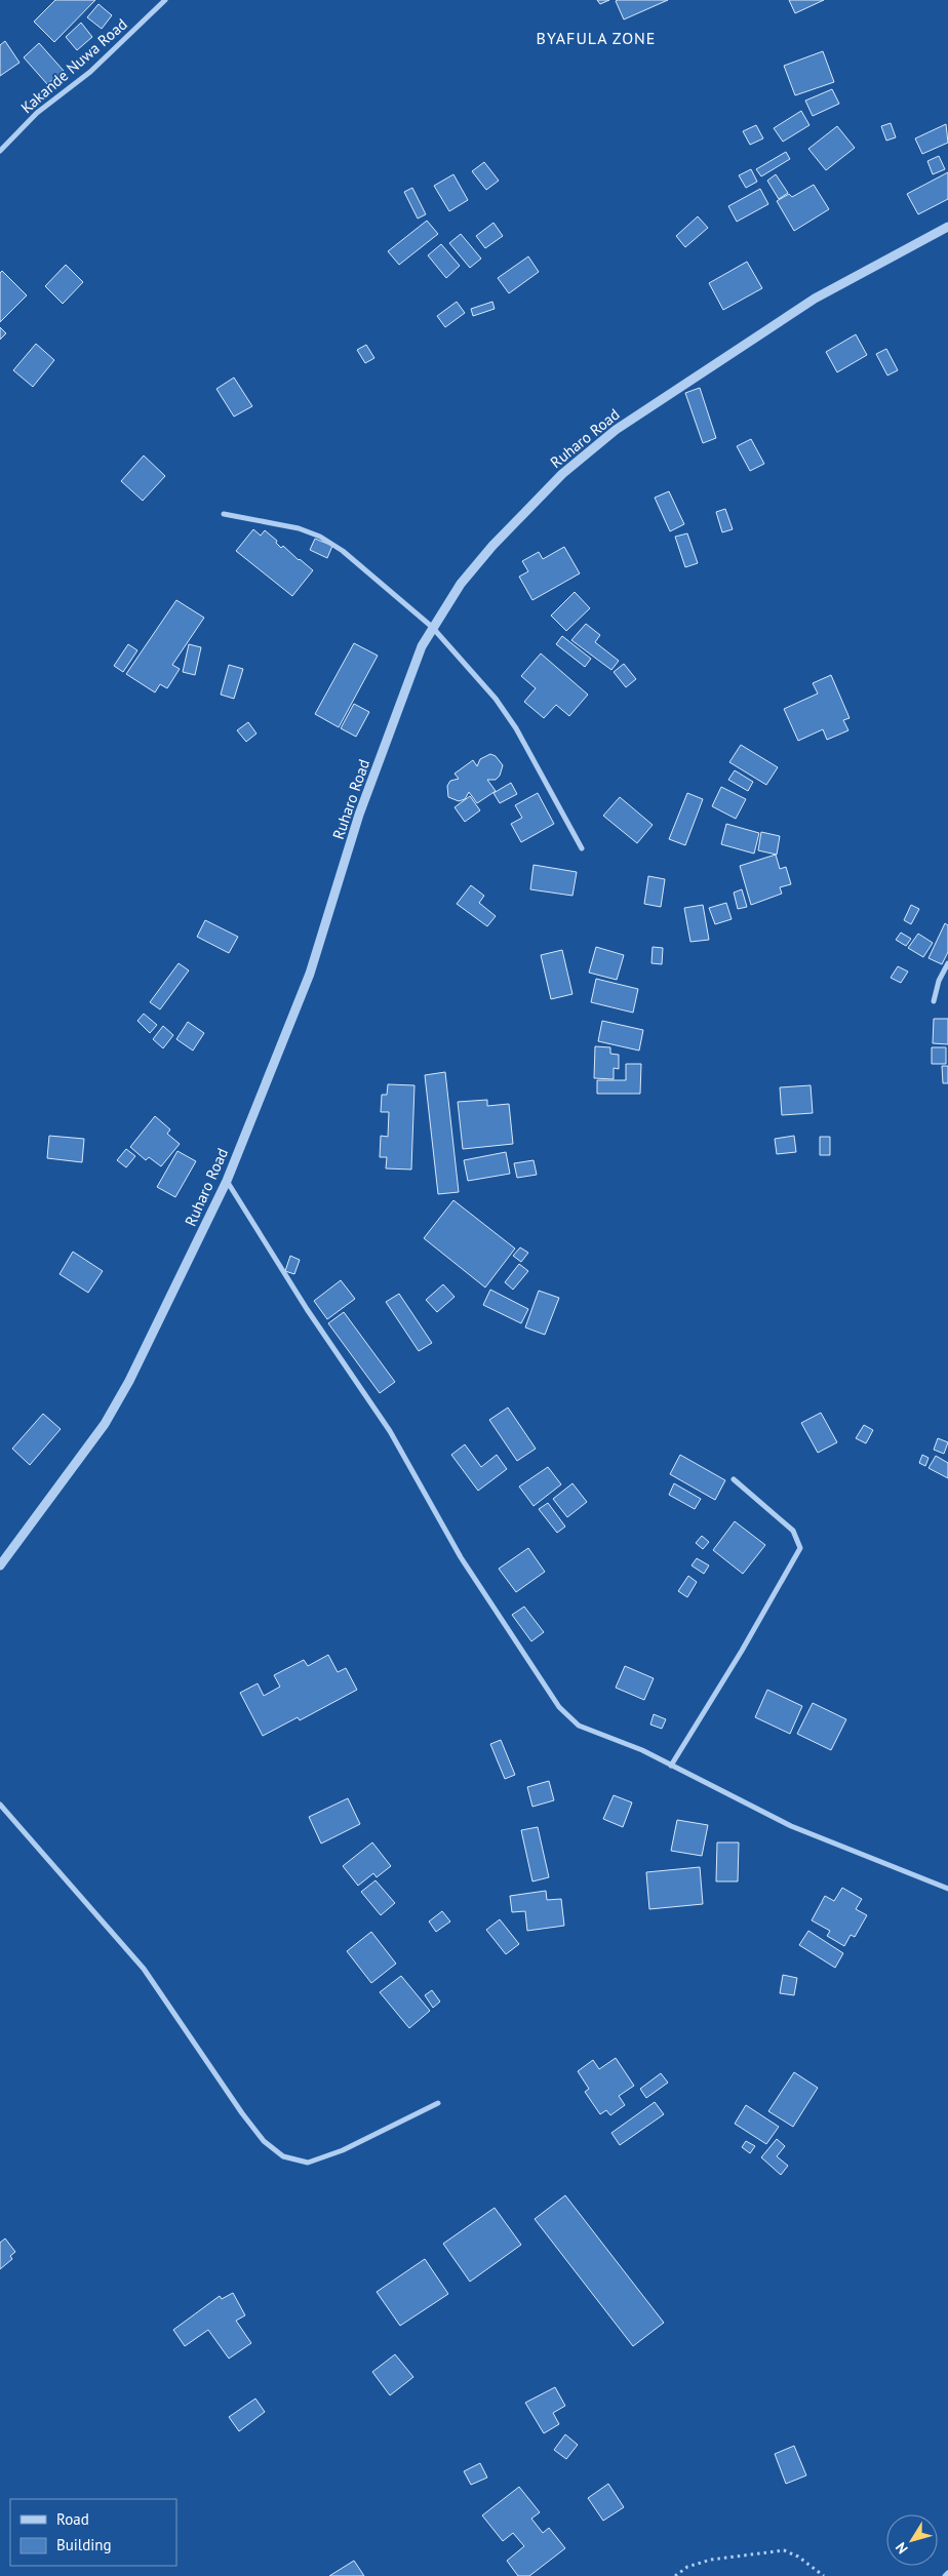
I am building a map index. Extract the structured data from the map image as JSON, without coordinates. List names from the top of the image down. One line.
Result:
{"streets":{"street":["Kakande Nuwa Road","Ruharo Road"]},"districts":["BYAFULA ZONE"],"legend":["Road","Building"],"north":"bottom left"}
